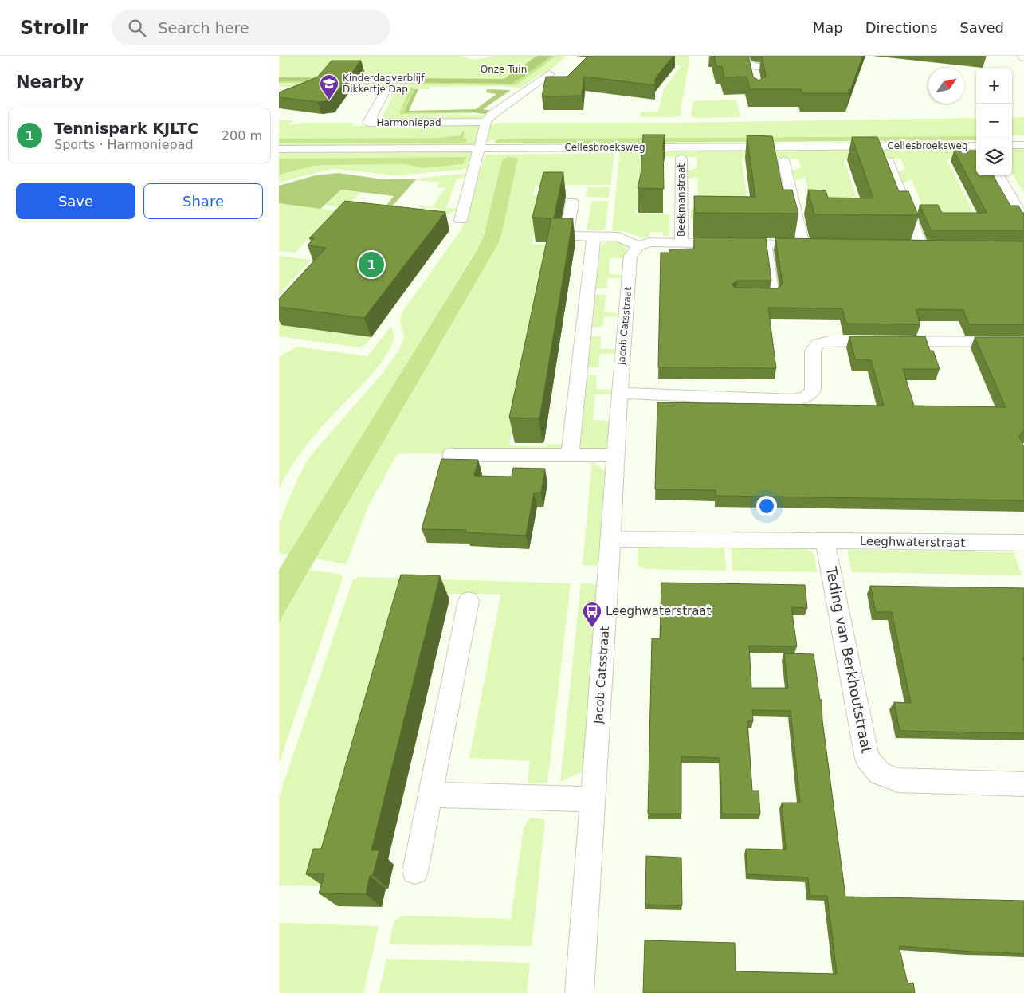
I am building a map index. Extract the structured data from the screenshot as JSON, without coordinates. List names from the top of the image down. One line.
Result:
{"streets":{"street":["Harmoniepad","Cellesbroeksweg","Beekmanstraat","Jacob Catsstraat","Leeghwaterstraat","Teding van Berkhoutstraat"]},"crossings":[["Beekmanstraat","Jacob Catsstraat"],["Jacob Catsstraat","Leeghwaterstraat"],["Leeghwaterstraat","Teding van Berkhoutstraat"]],"parks":["Onze Tuin"],"places":{"school or university":["Kinderdagverblijf Dikkertje Dap"],"bus stop":["Leeghwaterstraat"]},"north":"top right","page":{"header":"Strollr","search":"Search here","nav":["Map","Directions","Saved"],"heading":"Nearby","map_buttons":["+","−"],"list":[{"mark":"1","name":"Tennispark KJLTC","note":"Sports · Harmoniepad","value":"200 m"}],"buttons":["Save","Share"],"pins":"1"}}
